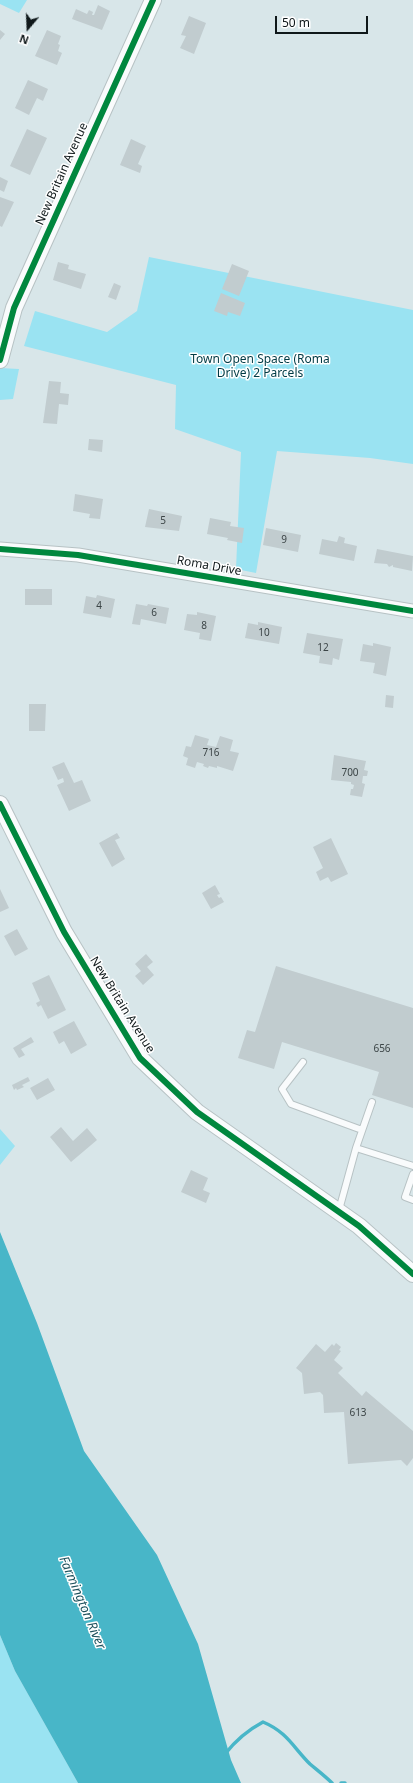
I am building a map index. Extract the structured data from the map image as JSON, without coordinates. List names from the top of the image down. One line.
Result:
{"streets":{"street":["New Britain Avenue","Roma Drive"]},"water":["Farmington River"],"parks":["Town Open Space (Roma Drive) 2 Parcels"],"house_numbers":["5","9","4","6","8","10","12","716","700","656","613"],"scale_bar":"50 m","north":"bottom"}
